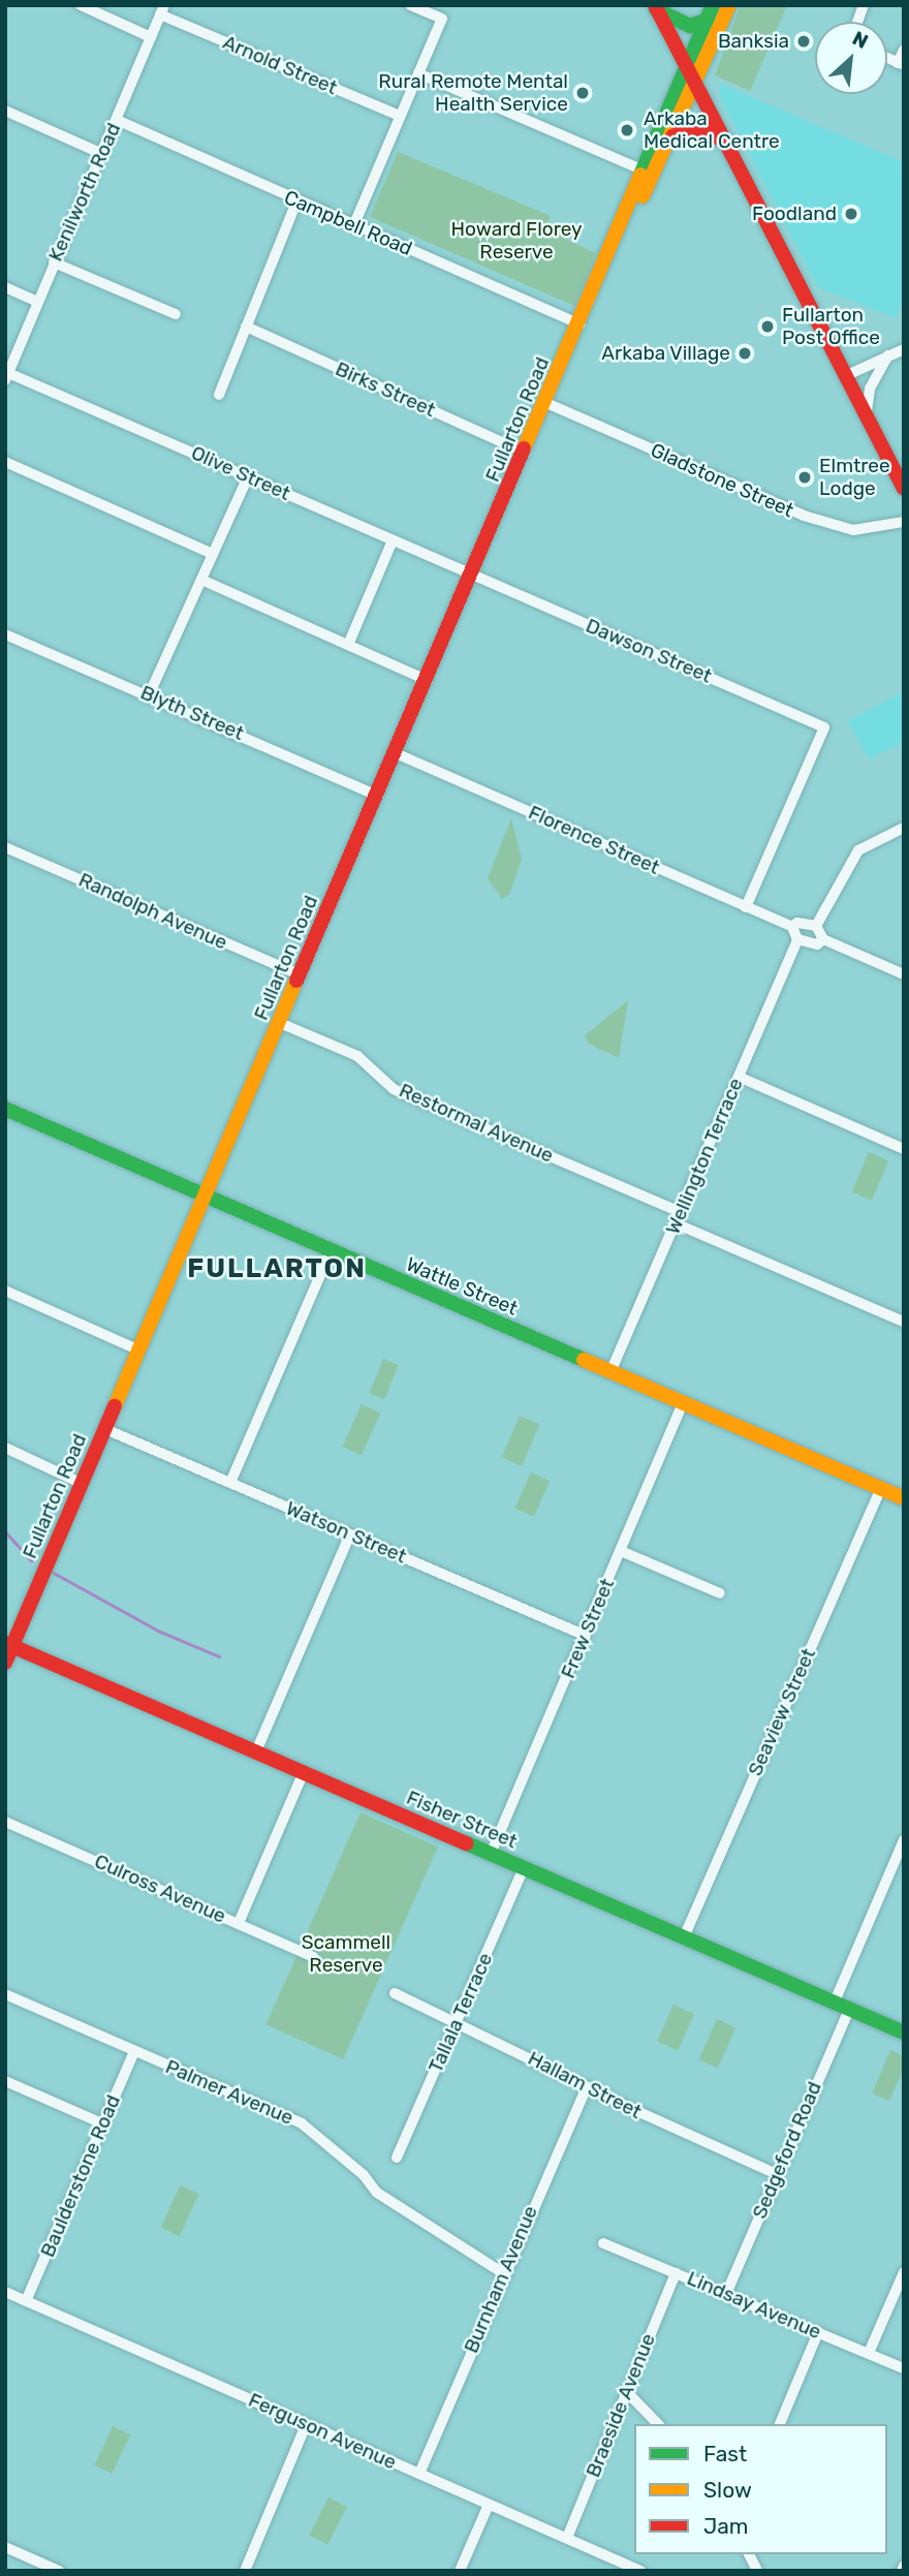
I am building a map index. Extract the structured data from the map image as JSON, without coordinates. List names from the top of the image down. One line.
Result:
{"streets":{"main road":["Fullarton Road","Wattle Street","Fisher Street"],"street":["Arnold Street","Kenilworth Road","Campbell Road","Birks Street","Olive Street","Gladstone Street","Dawson Street","Blyth Street","Florence Street","Randolph Avenue","Restormal Avenue","Wellington Terrace","Watson Street","Frew Street","Seaview Street","Culross Avenue","Tallala Terrace","Hallam Street","Palmer Avenue","Sedgeford Road","Baulderstone Road","Burnham Avenue","Lindsay Avenue","Braeside Avenue","Ferguson Avenue"]},"crossings":[["Arnold Street","Kenilworth Road"],["Kenilworth Road","Campbell Road"],["Kenilworth Road","Olive Street"],["Campbell Road","Fullarton Road"],["Birks Street","Fullarton Road"],["Fullarton Road","Olive Street"],["Fullarton Road","Gladstone Street"],["Fullarton Road","Dawson Street"],["Fullarton Road","Blyth Street"],["Fullarton Road","Florence Street"],["Fullarton Road","Randolph Avenue"],["Fullarton Road","Restormal Avenue"],["Fullarton Road","Wattle Street"],["Fullarton Road","Watson Street"],["Fullarton Road","Fisher Street"],["Olive Street","Dawson Street"],["Dawson Street","Florence Street"],["Restormal Avenue","Wellington Terrace"],["Wellington Terrace","Wattle Street"],["Wattle Street","Frew Street"],["Wattle Street","Seaview Street"],["Watson Street","Frew Street"],["Frew Street","Fisher Street"],["Seaview Street","Fisher Street"],["Fisher Street","Tallala Terrace"],["Fisher Street","Sedgeford Road"],["Tallala Terrace","Hallam Street"],["Hallam Street","Sedgeford Road"],["Hallam Street","Burnham Avenue"],["Palmer Avenue","Baulderstone Road"],["Palmer Avenue","Burnham Avenue"],["Sedgeford Road","Lindsay Avenue"],["Baulderstone Road","Ferguson Avenue"],["Burnham Avenue","Ferguson Avenue"],["Lindsay Avenue","Braeside Avenue"],["Braeside Avenue","Ferguson Avenue"]],"districts":["FULLARTON"],"parks":["Howard Florey Reserve","Scammell Reserve"],"places":["Banksia","Rural Remote Mental Health Service","Arkaba Medical Centre","Foodland","Fullarton Post Office","Arkaba Village","Elmtree Lodge"],"legend":["Fast","Slow","Jam"],"north":"top right"}
